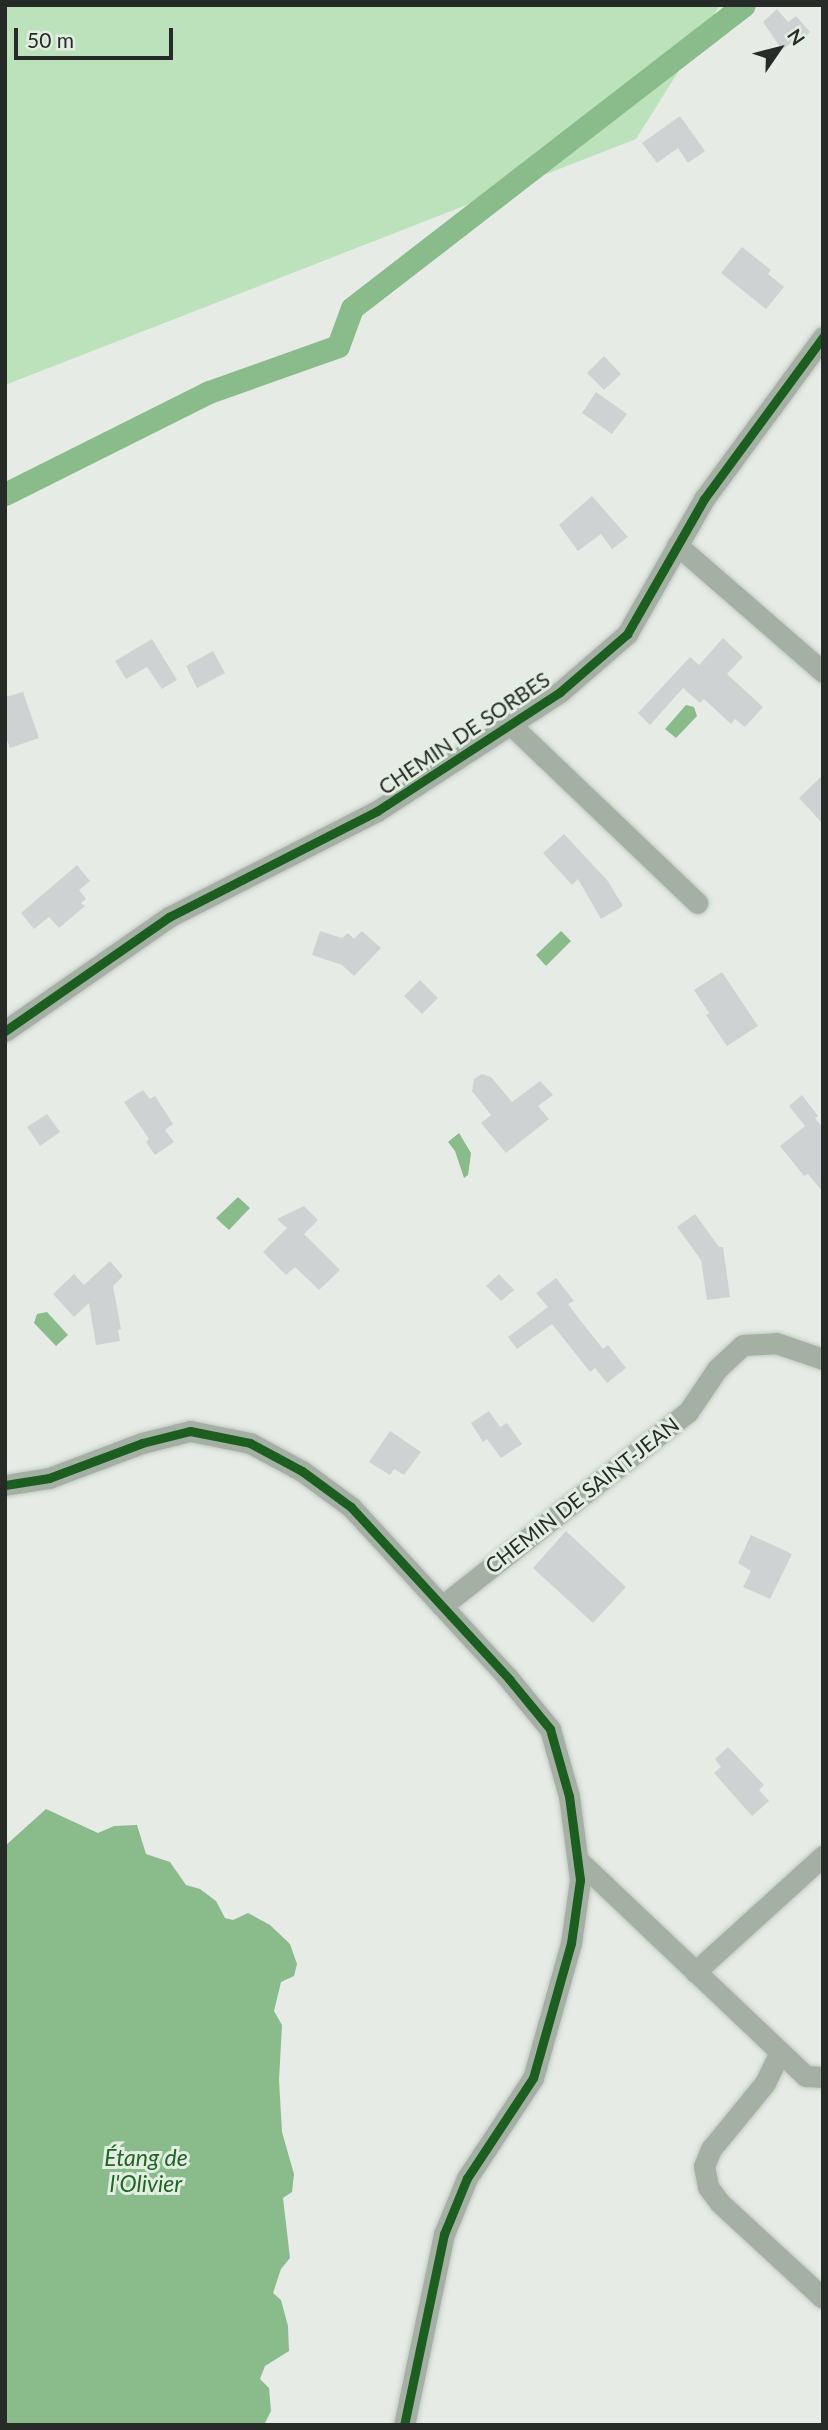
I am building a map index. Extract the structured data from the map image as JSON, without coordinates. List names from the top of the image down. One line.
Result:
{"streets":{"street":["CHEMIN DE SORBES","CHEMIN DE SAINT-JEAN"]},"water":["Étang de l'Olivier"],"scale_bar":"50 m","north":"top right"}
